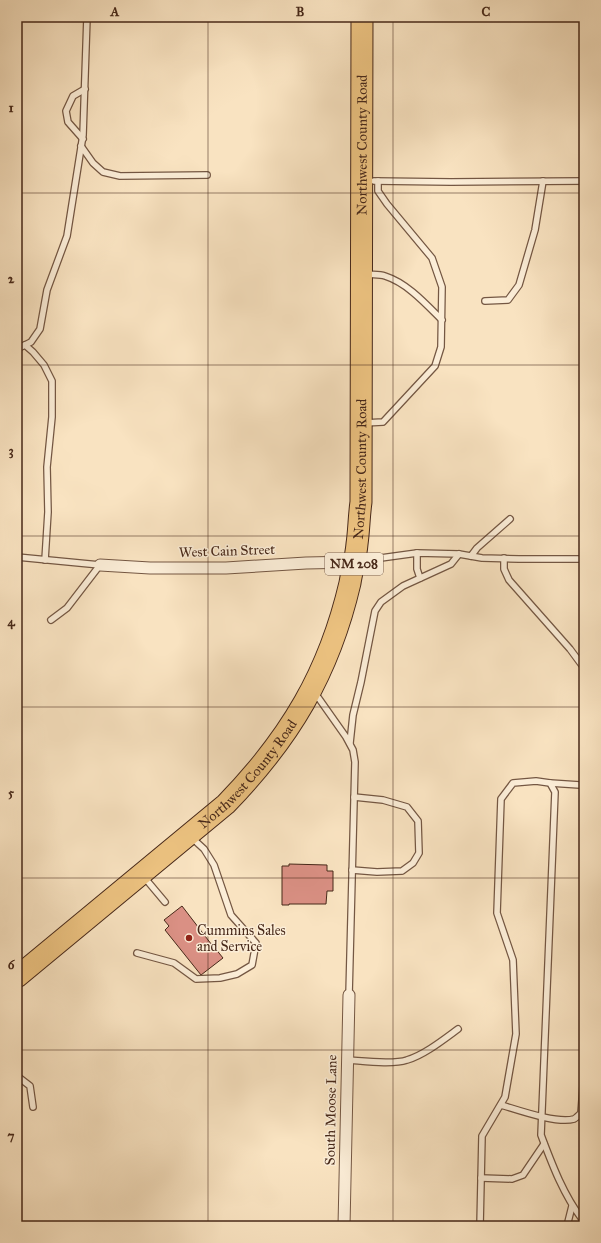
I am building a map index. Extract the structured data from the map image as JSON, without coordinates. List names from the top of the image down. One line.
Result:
{"streets":{"highway":["Northwest County Road","NM 208"],"street":["West Cain Street","South Moose Lane"]},"crossings":[["Northwest County Road","West Cain Street"]],"places":["Cummins Sales and Service"],"grid":{"columns":["A","B","C"],"rows":["1","2","3","4","5","6","7"]}}
